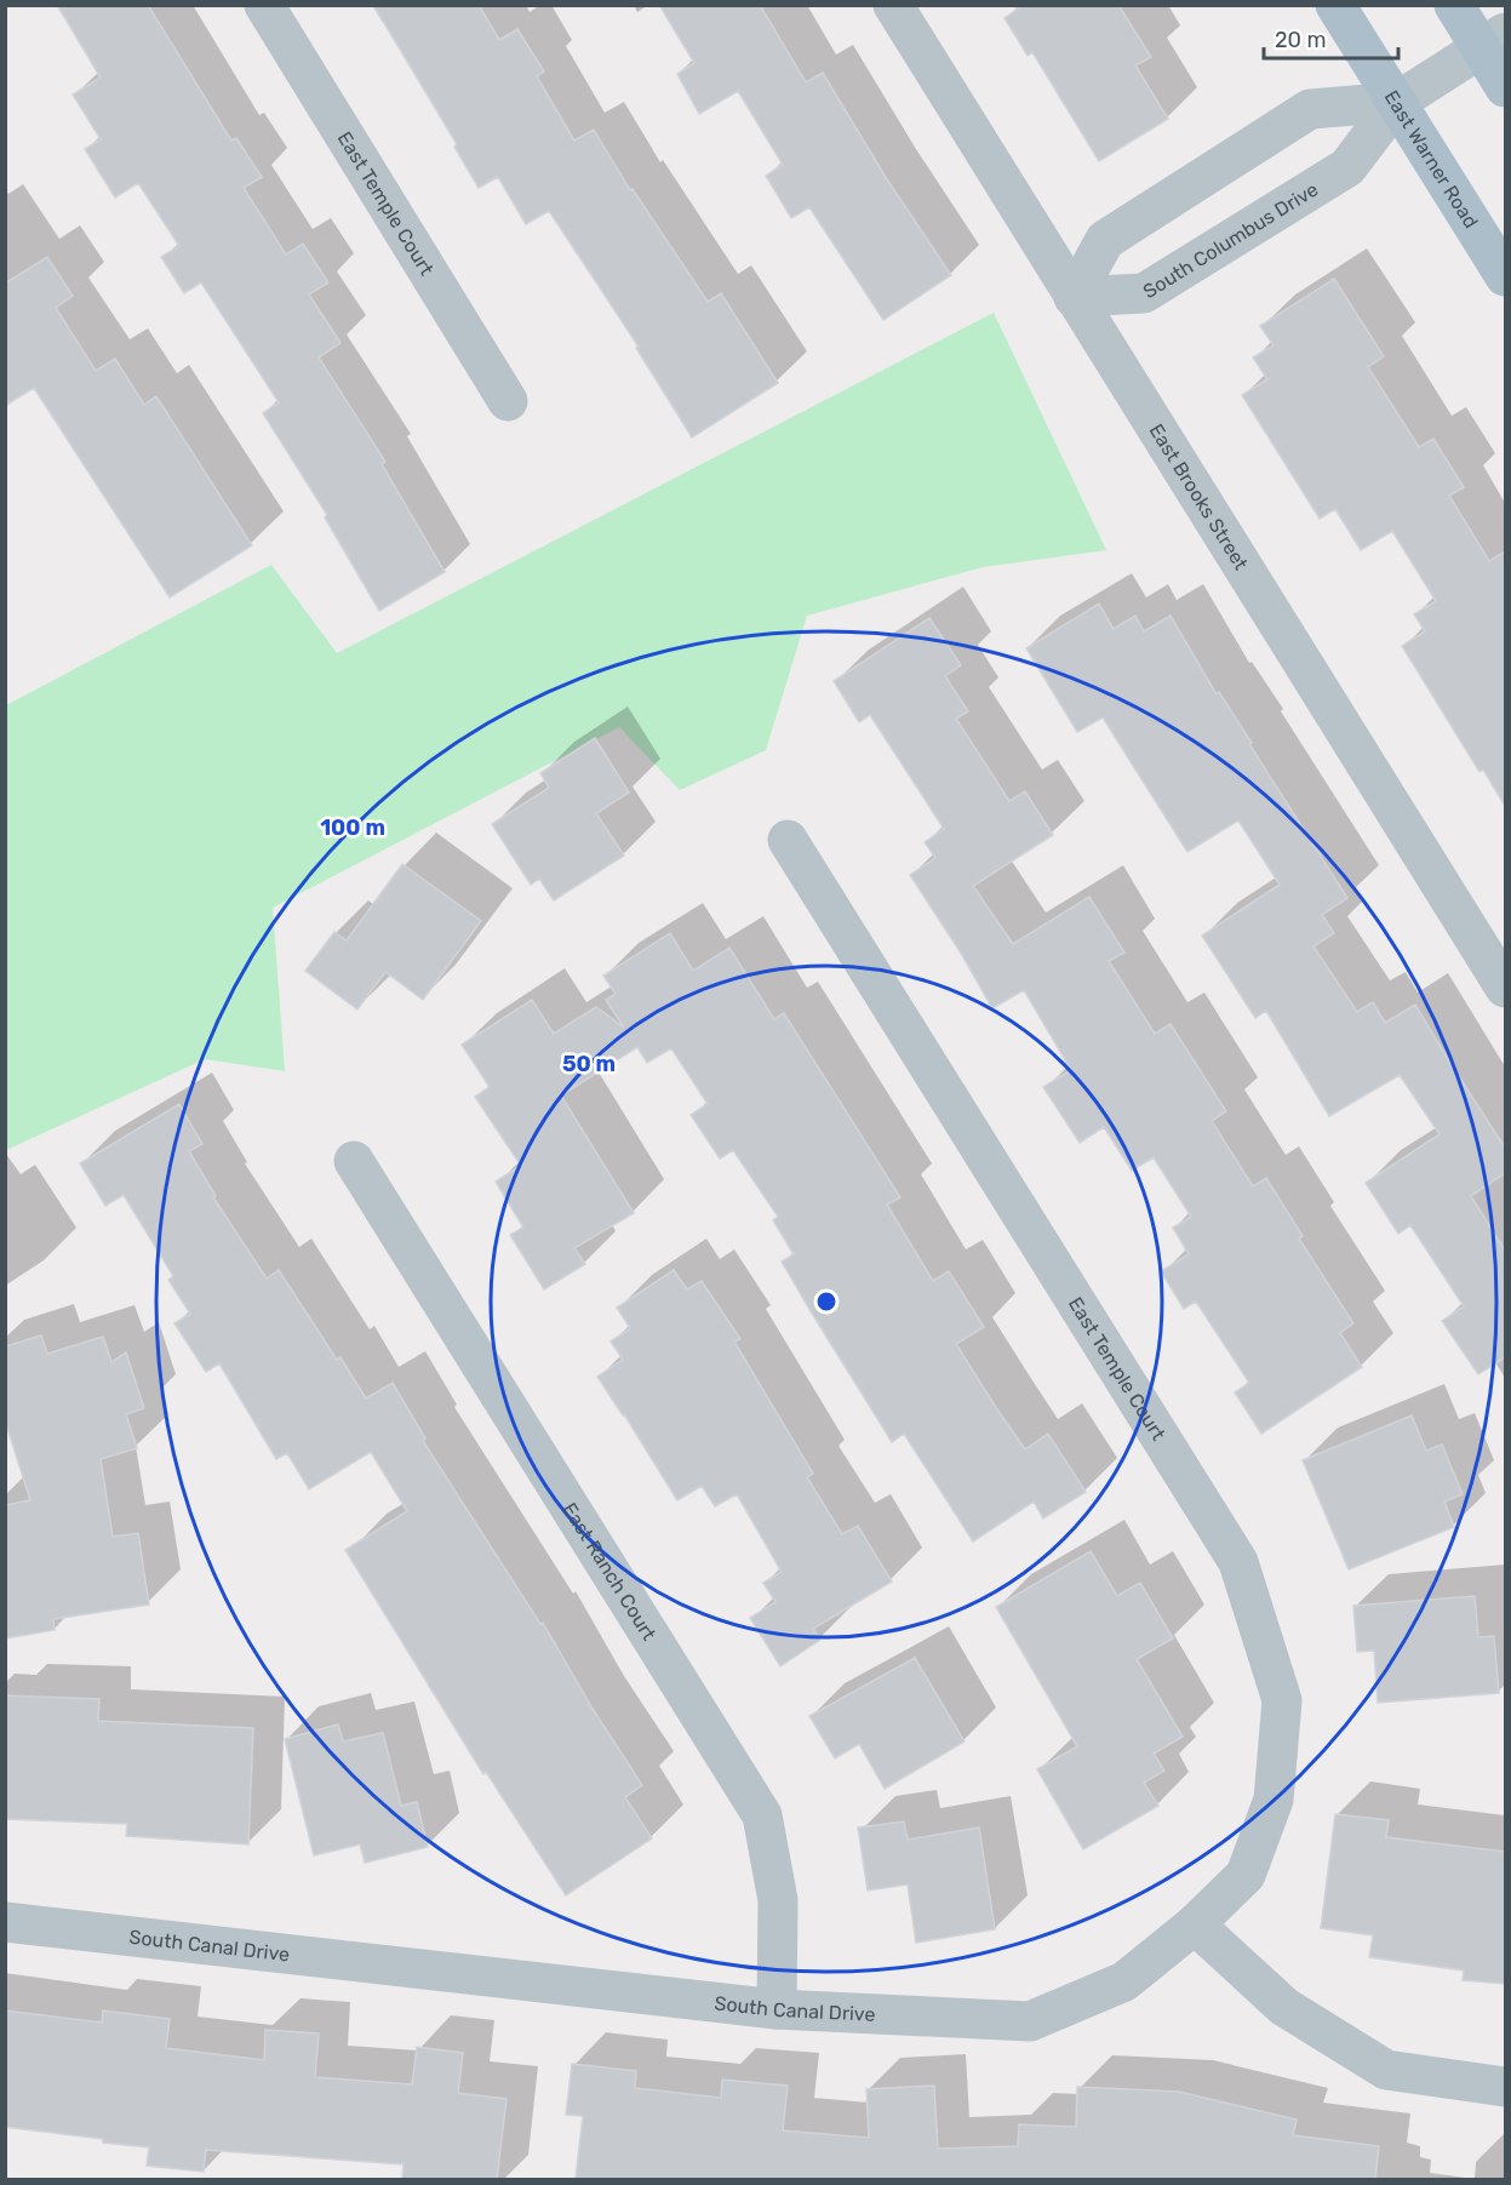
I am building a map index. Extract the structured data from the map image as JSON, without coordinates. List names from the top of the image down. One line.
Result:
{"streets":{"main road":["East Warner Road"],"street":["East Temple Court","South Columbus Drive","East Brooks Street","East Ranch Court","South Canal Drive"]},"crossings":[["East Warner Road","South Columbus Drive"],["East Temple Court","South Canal Drive"],["South Columbus Drive","East Brooks Street"],["East Ranch Court","South Canal Drive"]],"scale_bar":"20 m","rings":["100 m","50 m"]}
